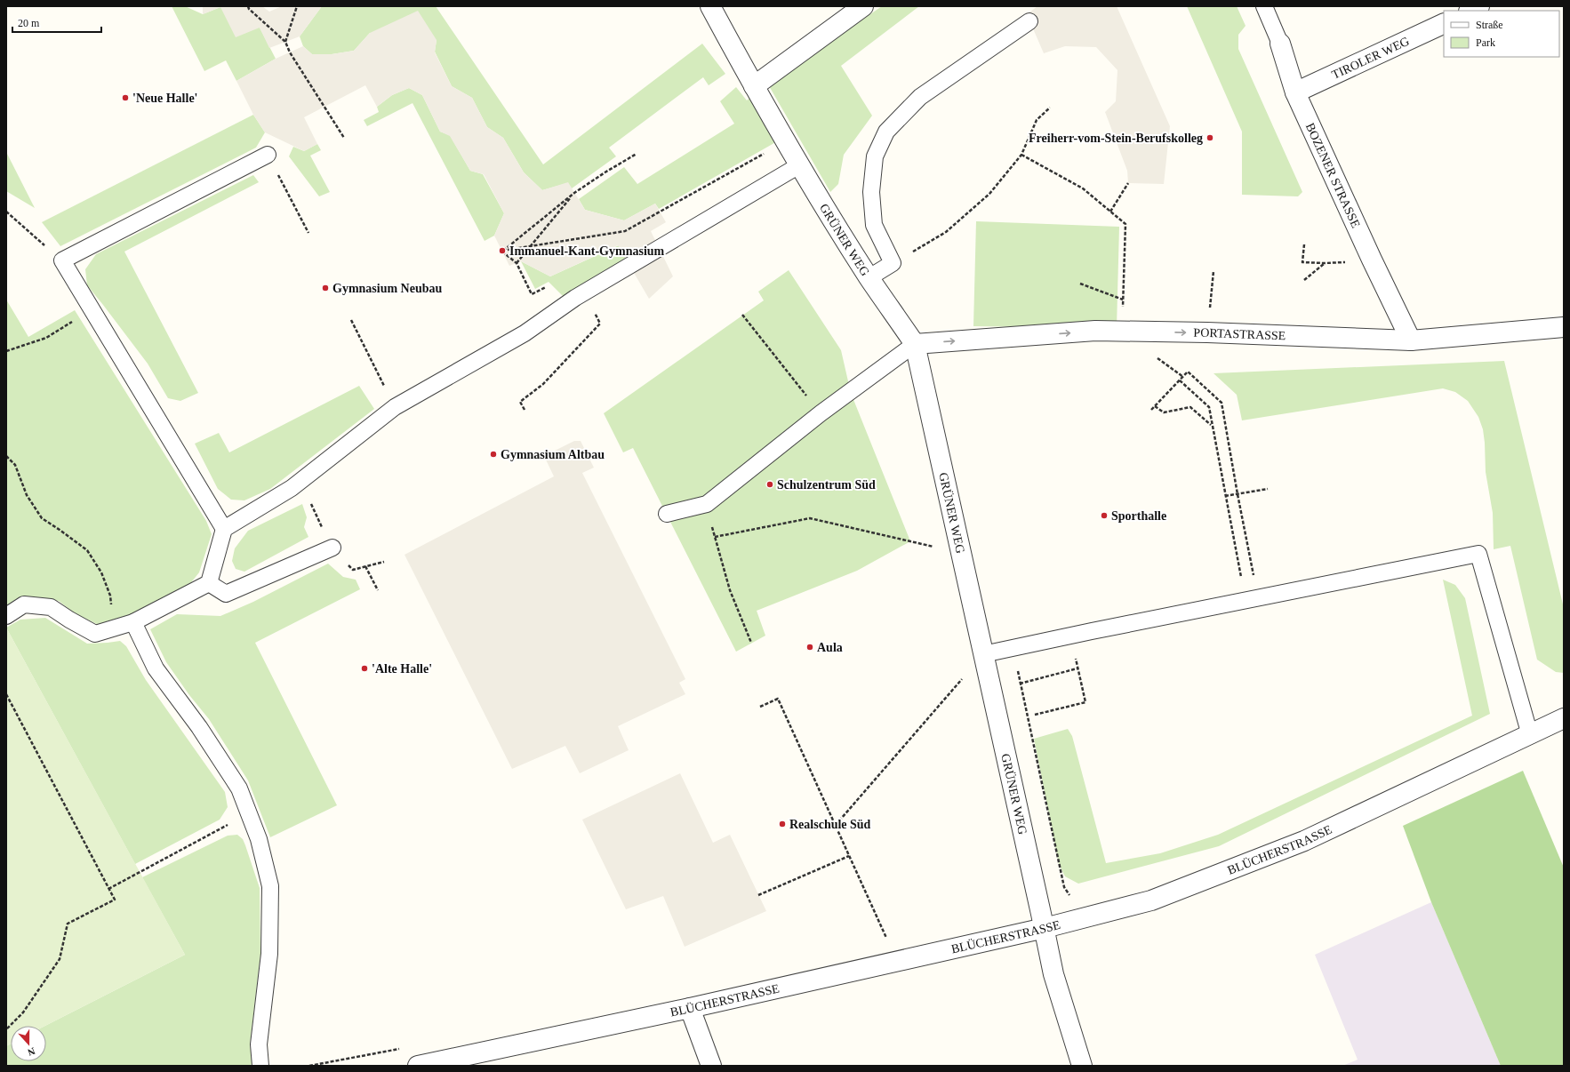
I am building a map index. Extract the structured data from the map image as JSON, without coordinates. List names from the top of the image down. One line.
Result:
{"streets":{"street":["TIROLER WEG","BOZENER STRASSE","GRÜNER WEG","PORTASTRASSE","BLÜCHERSTRASSE"]},"crossings":[["TIROLER WEG","BOZENER STRASSE"],["BOZENER STRASSE","PORTASTRASSE"],["GRÜNER WEG","PORTASTRASSE"],["GRÜNER WEG","BLÜCHERSTRASSE"]],"one_way":["PORTASTRASSE"],"places":["'Neue Halle'","Freiherr-vom-Stein-Berufskolleg","Immanuel-Kant-Gymnasium","Gymnasium Neubau","Gymnasium Altbau","Schulzentrum Süd","Sporthalle","Aula","'Alte Halle'","Realschule Süd"],"legend":["Straße","Park"],"scale_bar":"20 m","north":"bottom"}
